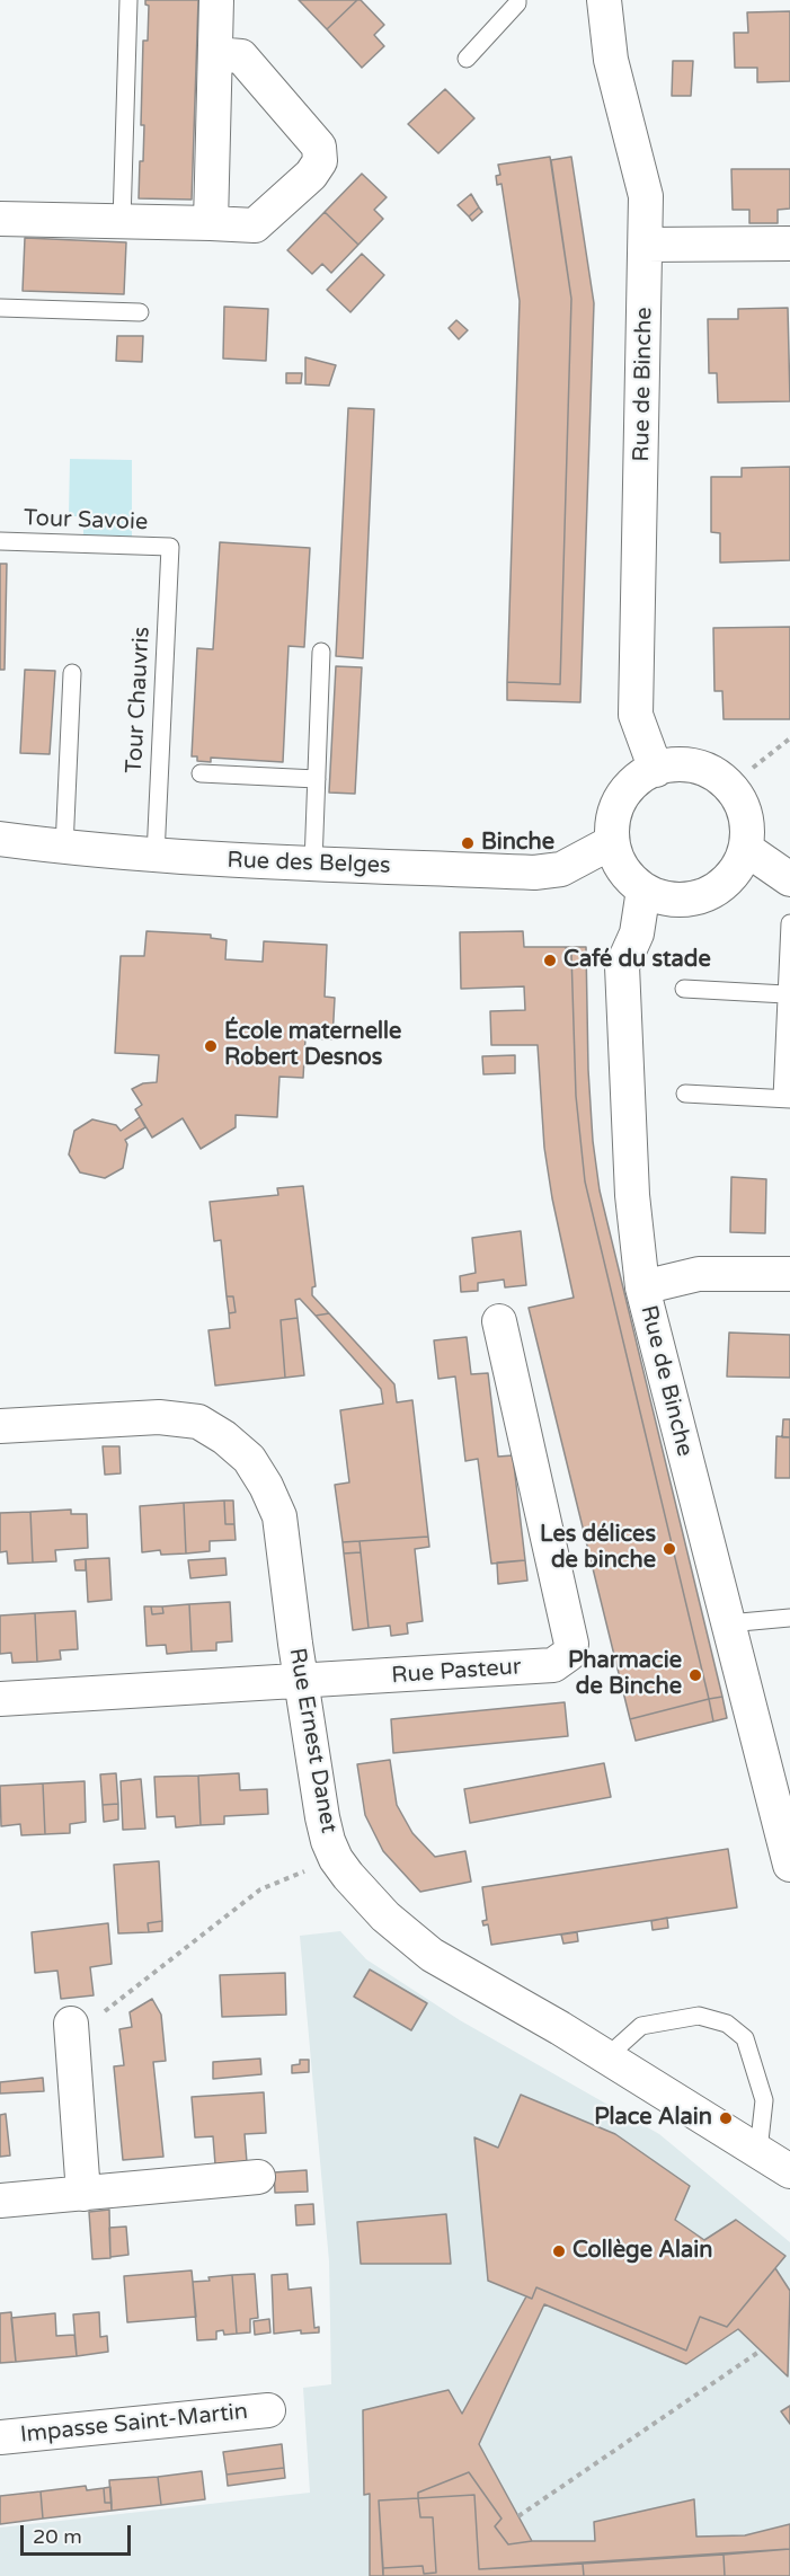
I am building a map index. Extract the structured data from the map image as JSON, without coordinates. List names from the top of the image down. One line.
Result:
{"streets":{"street":["Rue de Binche","Rue des Belges","Rue Pasteur","Rue Ernest Danet","Impasse Saint-Martin"],"lane":["Tour Savoie","Tour Chauvris"]},"crossings":[["Rue de Binche","Rue des Belges"],["Tour Savoie","Tour Chauvris"],["Tour Chauvris","Rue des Belges"],["Rue Pasteur","Rue Ernest Danet"]],"places":["Binche","Café du stade","École maternelle Robert Desnos","Les délices de binche","Pharmacie de Binche","Place Alain","Collège Alain"],"scale_bar":"20 m"}
